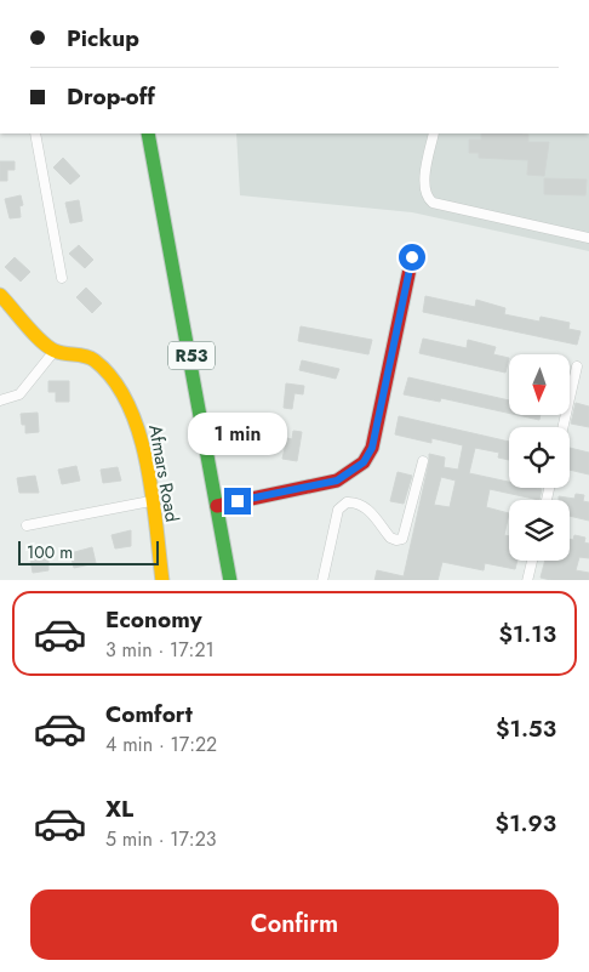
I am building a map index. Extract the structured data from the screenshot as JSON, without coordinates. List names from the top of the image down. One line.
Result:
{"streets":{"street":["R53","Afmars Road"]},"scale_bar":"100 m","north":"bottom","page":{"banner":["Pickup","Drop-off"],"bubble":"1 min","scale":"100 m","list":[{"name":"Economy","note":"3 min · 17:21","value":"$1.13"},{"name":"Comfort","note":"4 min · 17:22","value":"$1.53"},{"name":"XL","note":"5 min · 17:23","value":"$1.93"}],"buttons":"Confirm"}}
